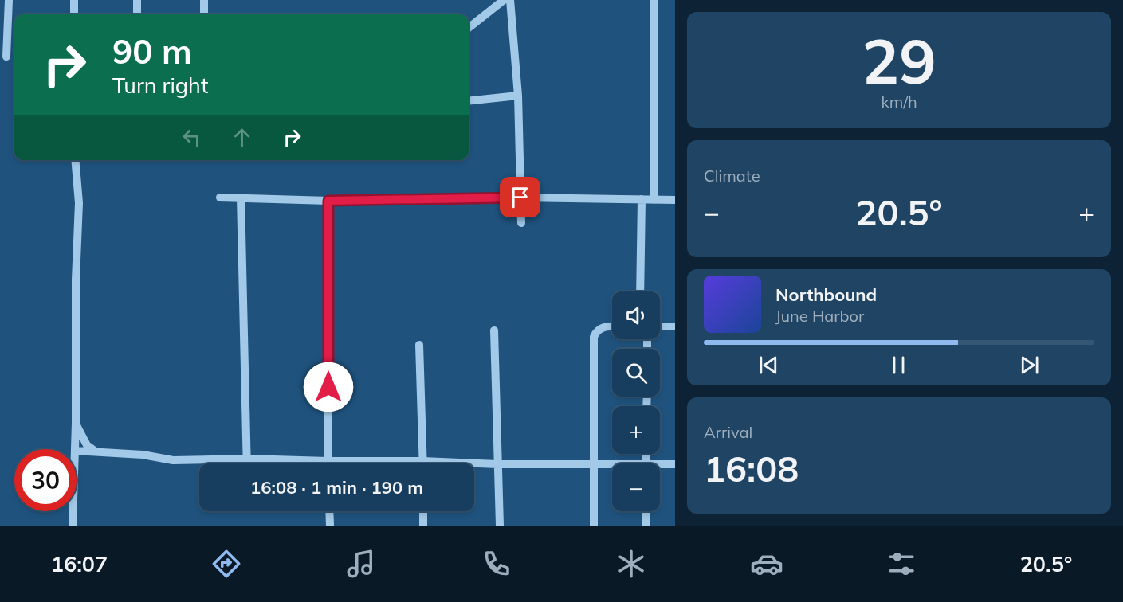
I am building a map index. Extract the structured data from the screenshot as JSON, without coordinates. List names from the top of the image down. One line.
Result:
{"page":{"tile":[["29","km/h"],"Climate",["Arrival","16:08"]],"turn":["90 m","Turn right"],"heat":["−","20.5°","+"],"song":["Northbound","June Harbor"],"map_buttons":["+","−"],"limit":"30","trip":"16:08 · 1 min · 190 m","tabs":["16:07","20.5°"]}}
